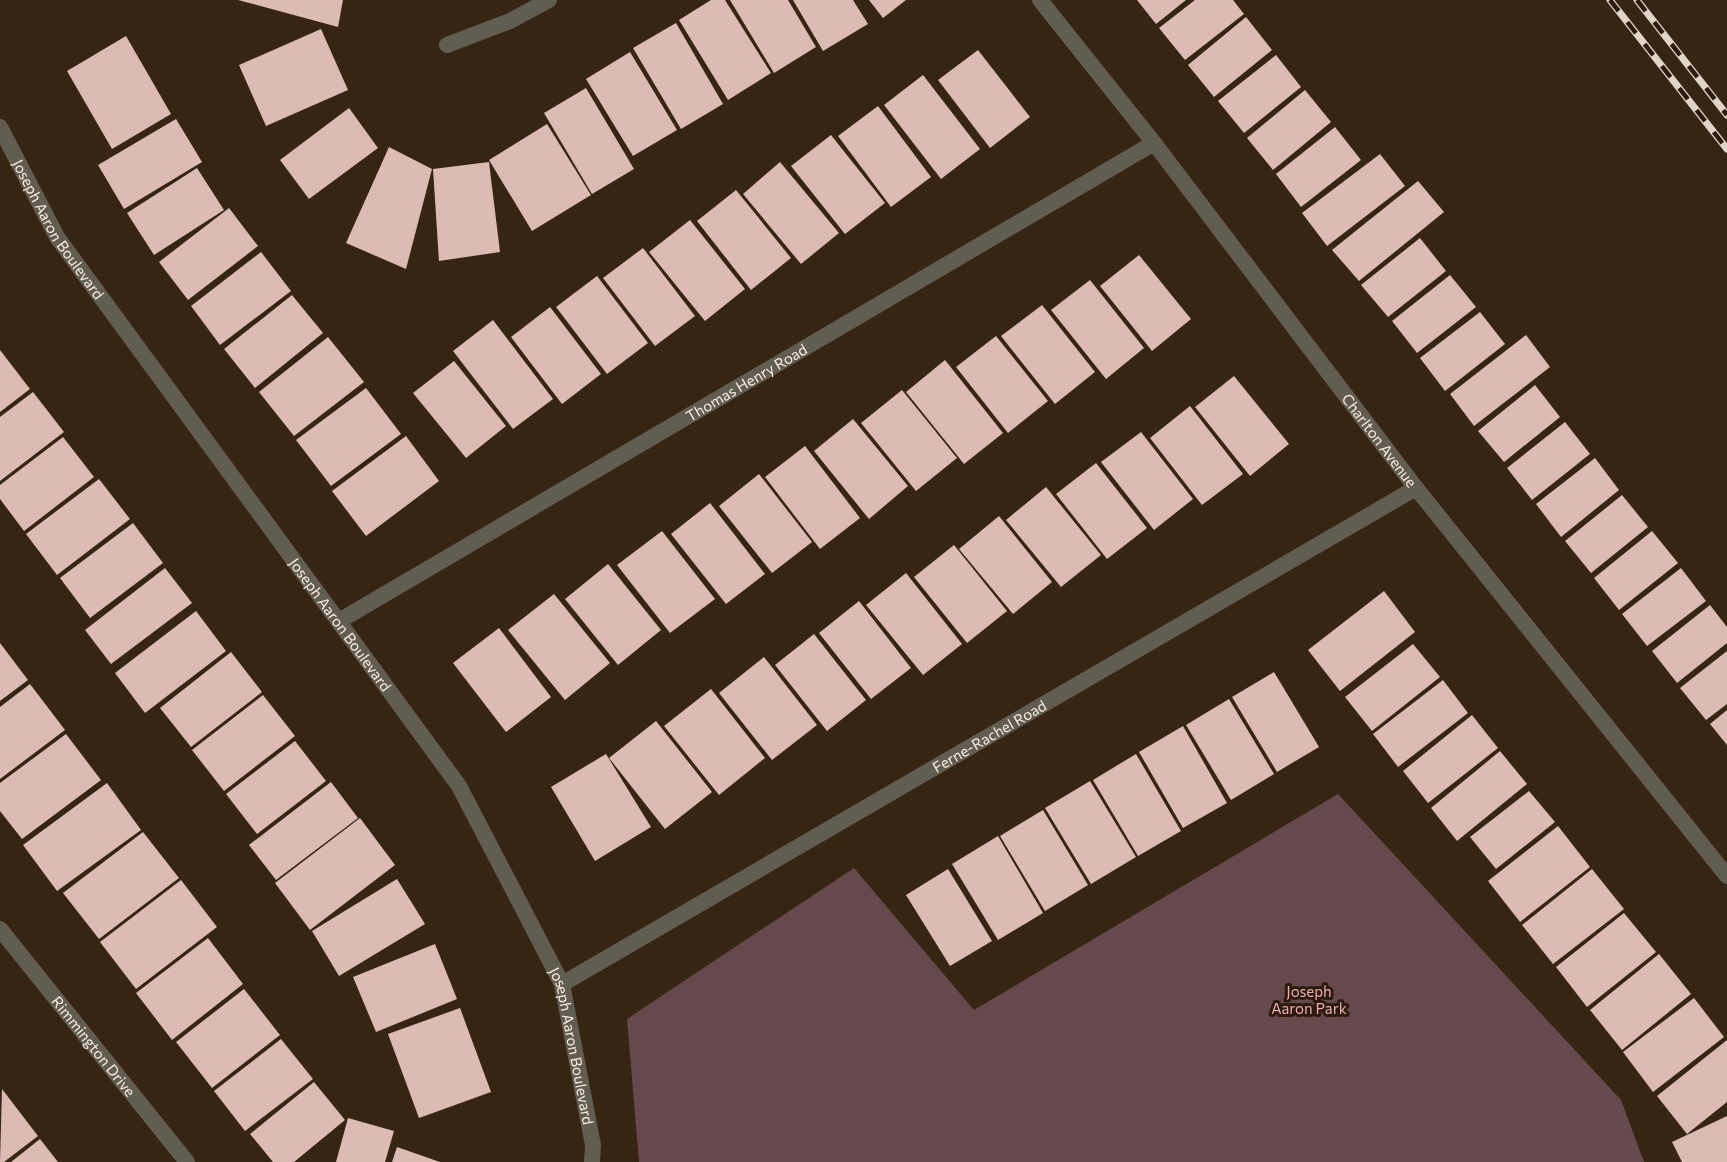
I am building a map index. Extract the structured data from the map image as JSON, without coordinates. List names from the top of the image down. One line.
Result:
{"streets":{"street":["Joseph Aaron Boulevard","Thomas Henry Road","Charlton Avenue","Ferne-Rachel Road","Rimmington Drive"]},"crossings":[["Joseph Aaron Boulevard","Thomas Henry Road"],["Joseph Aaron Boulevard","Ferne-Rachel Road"],["Thomas Henry Road","Charlton Avenue"],["Charlton Avenue","Ferne-Rachel Road"]],"parks":["Joseph Aaron Park"]}
